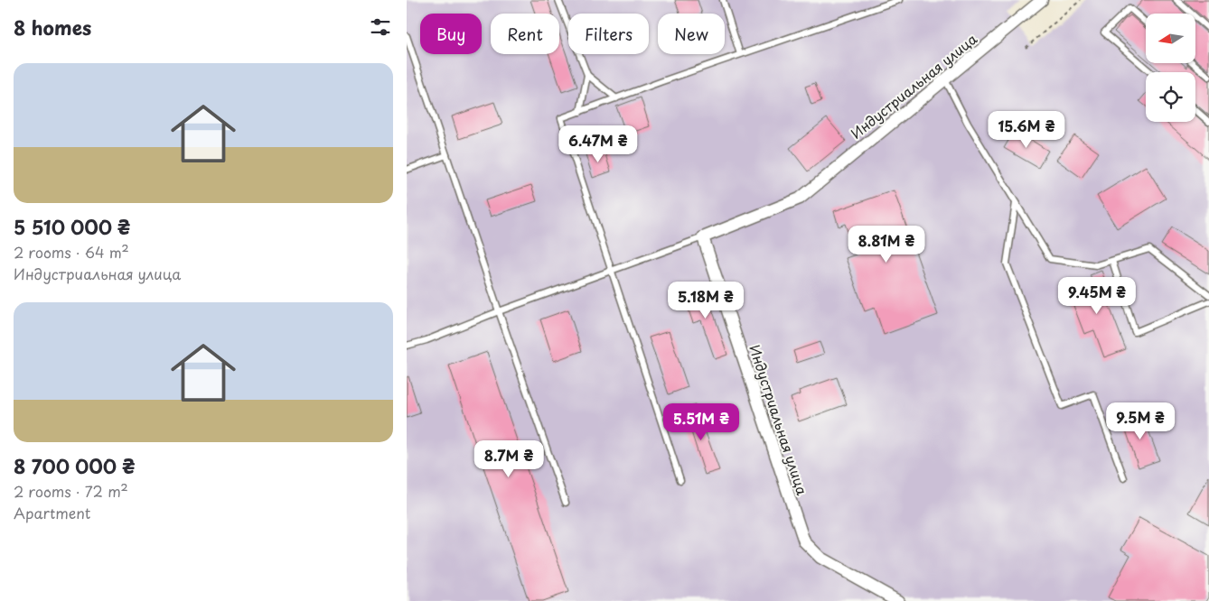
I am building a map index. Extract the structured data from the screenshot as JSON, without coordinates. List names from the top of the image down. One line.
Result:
{"streets":{"street":["Индустриальная улица"]},"north":"left","page":{"heading":"8 homes","chip":["Buy","Rent","Filters","New"],"list":[{"name":"5 510 000 ₴","note":"2 rooms · 64 m² · Индустриальная улица"},{"name":"8 700 000 ₴","note":"2 rooms · 72 m² · Apartment"}],"price":["15.6M ₴","6.47M ₴","8.81M ₴","9.45M ₴","5.18M ₴","9.5M ₴","5.51M ₴","8.7M ₴"]}}
